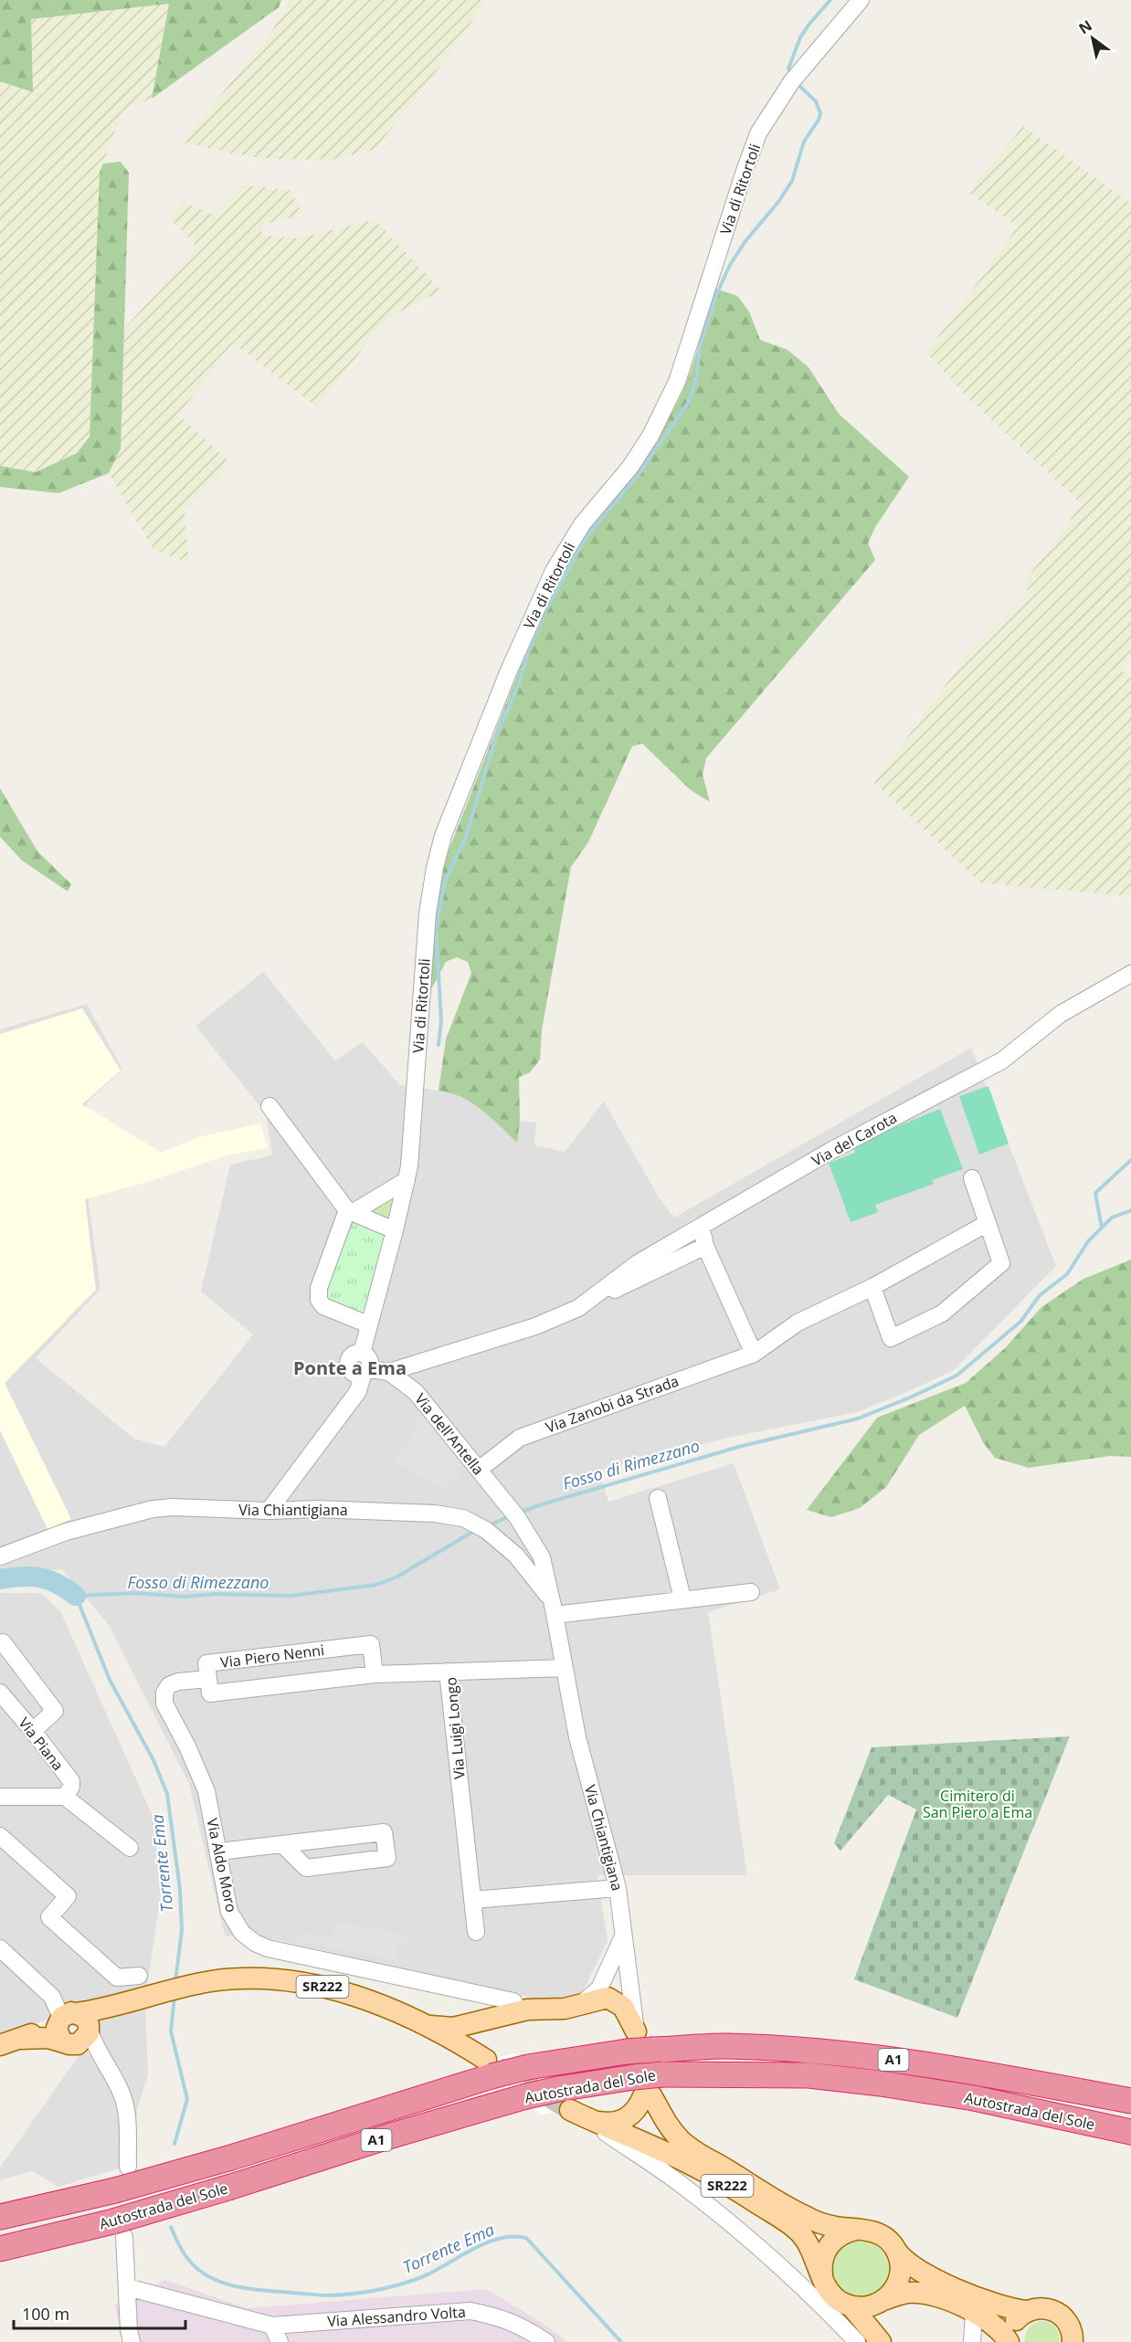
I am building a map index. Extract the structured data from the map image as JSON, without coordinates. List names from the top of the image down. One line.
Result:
{"streets":{"highway":["A1","Autostrada del Sole"],"main road":["SR222"],"street":["Via di Ritortoli","Via del Carota","Via Zanobi da Strada","Via dell'Antella","Via Chiantigiana","Via Piero Nenni","Via Luigi Longo","Via Piana","Via Aldo Moro","Via Alessandro Volta"]},"crossings":[["Via di Ritortoli","Via dell'Antella"],["Via del Carota","Via dell'Antella"],["Via Zanobi da Strada","Via dell'Antella"],["Via dell'Antella","Via Chiantigiana"],["Via Chiantigiana","Via Luigi Longo"],["Via Chiantigiana","SR222"],["Via Chiantigiana","Autostrada del Sole"],["Via Piero Nenni","Via Luigi Longo"],["Via Piero Nenni","Via Aldo Moro"],["Via Aldo Moro","SR222"],["SR222","Autostrada del Sole"]],"districts":["Ponte a Ema"],"water":["Fosso di Rimezzano","Torrente Ema"],"parks":["Cimitero di San Piero a Ema"],"scale_bar":"100 m","north":"top left"}
